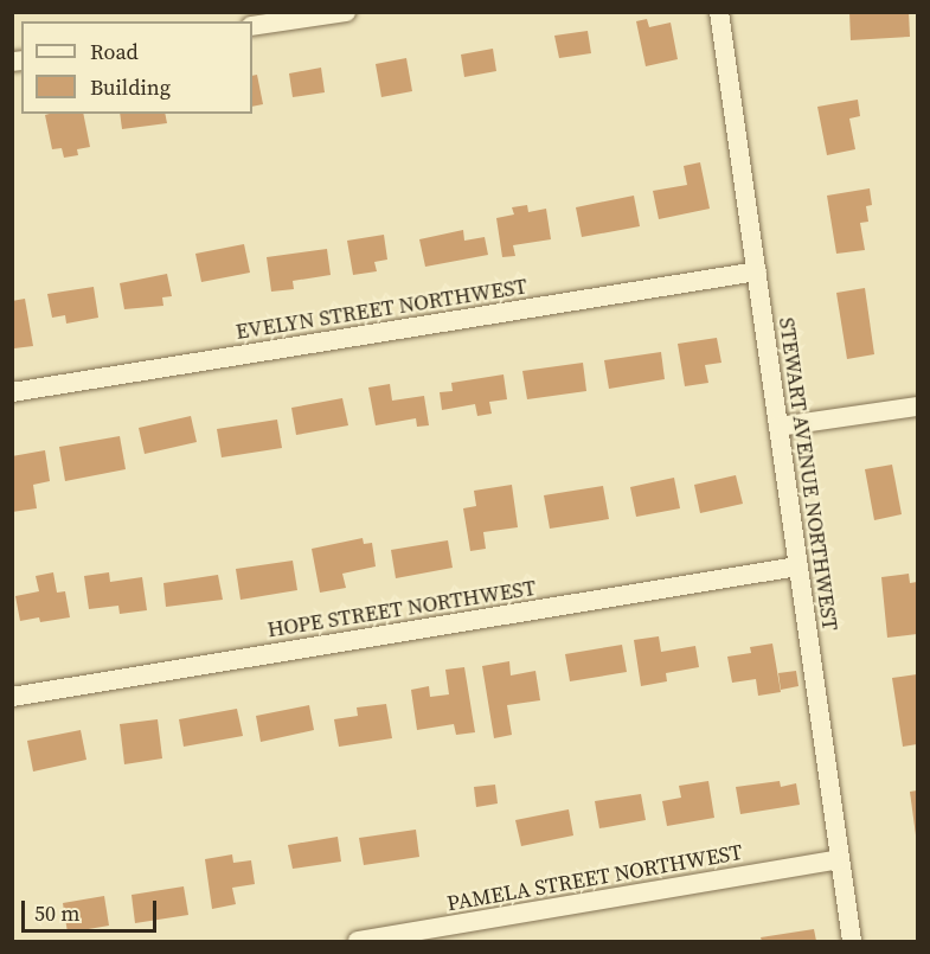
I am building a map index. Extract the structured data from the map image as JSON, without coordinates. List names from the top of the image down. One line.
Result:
{"streets":{"street":["EVELYN STREET NORTHWEST","STEWART AVENUE NORTHWEST","HOPE STREET NORTHWEST","PAMELA STREET NORTHWEST"]},"crossings":[["EVELYN STREET NORTHWEST","STEWART AVENUE NORTHWEST"],["STEWART AVENUE NORTHWEST","HOPE STREET NORTHWEST"],["STEWART AVENUE NORTHWEST","PAMELA STREET NORTHWEST"]],"legend":["Road","Building"],"scale_bar":"50 m"}
